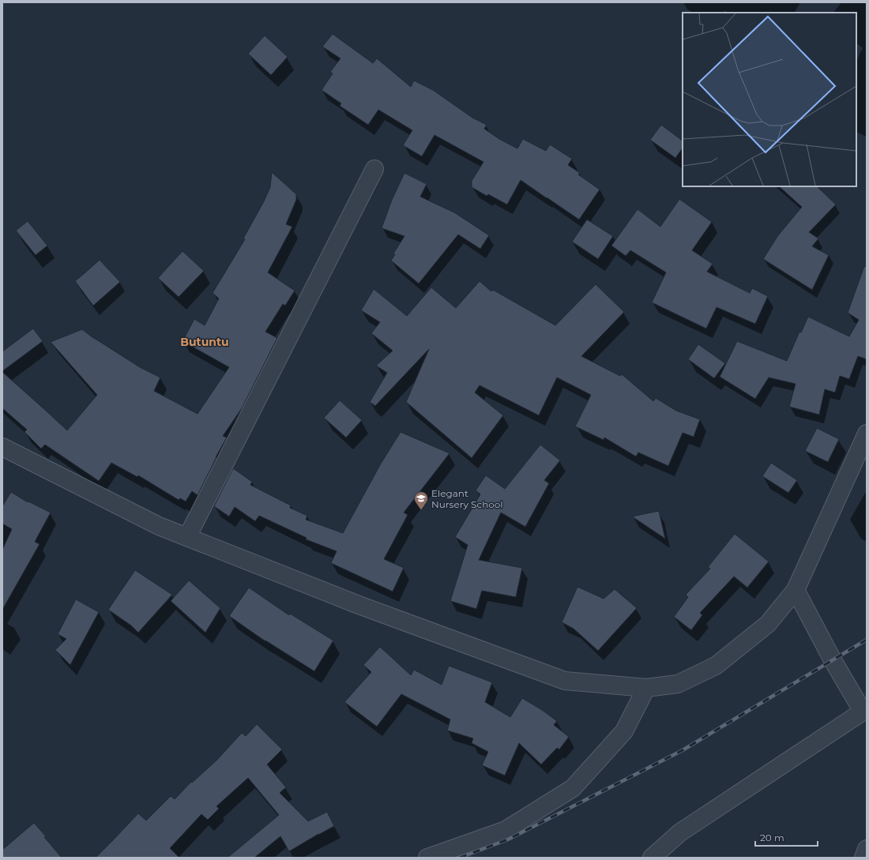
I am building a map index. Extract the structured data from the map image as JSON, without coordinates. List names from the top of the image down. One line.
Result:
{"districts":["Butuntu"],"places":{"school or university":["Elegant Nursery School"]},"scale_bar":"20 m"}
